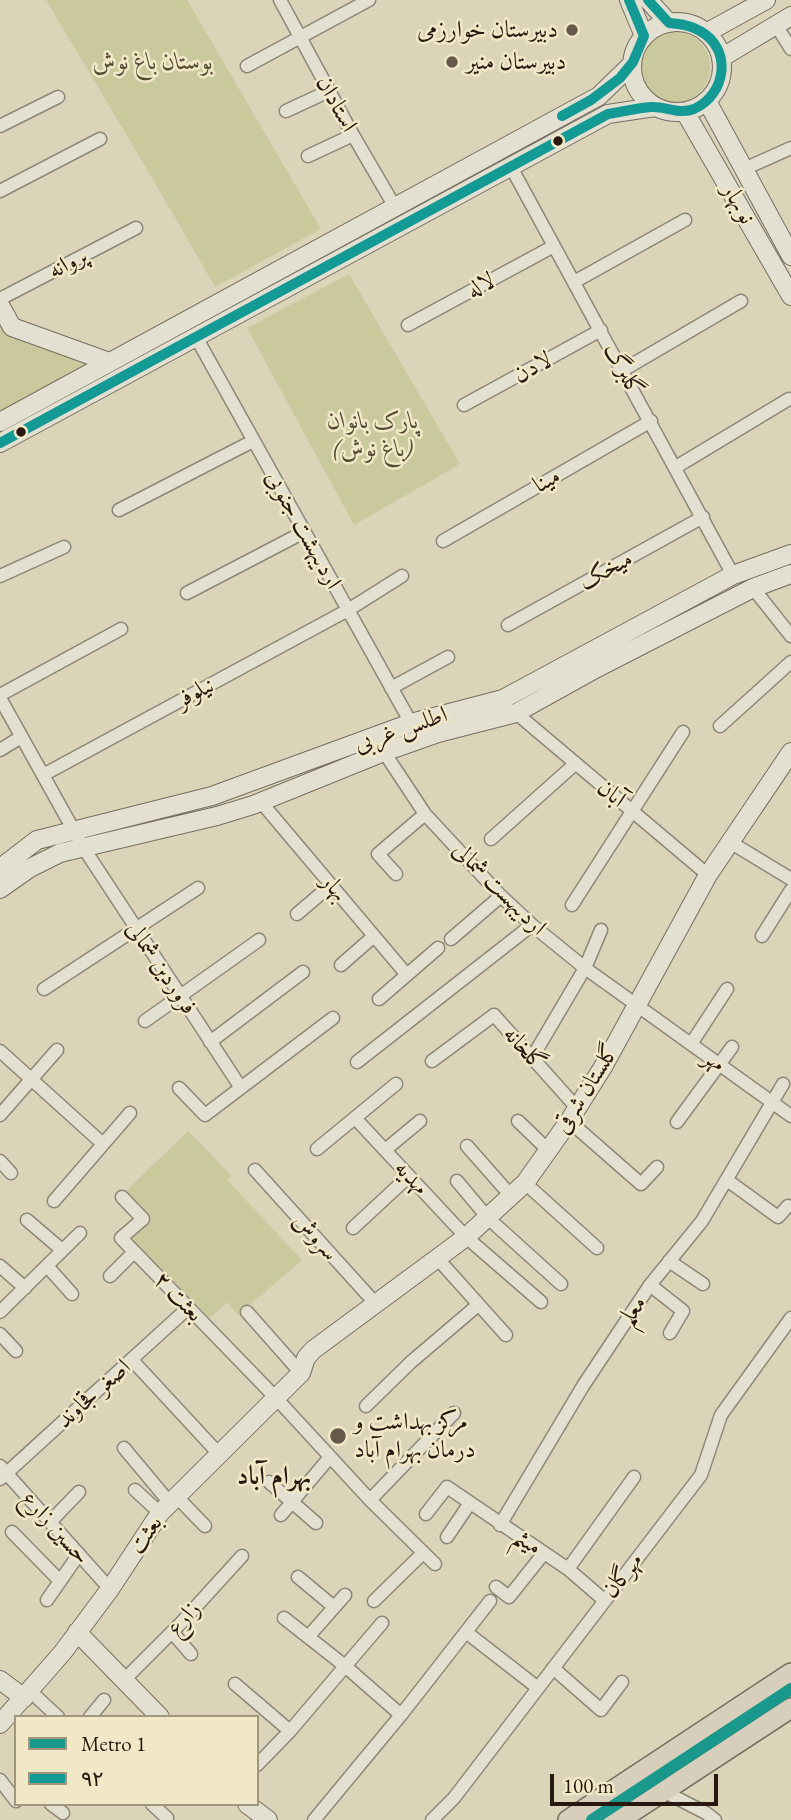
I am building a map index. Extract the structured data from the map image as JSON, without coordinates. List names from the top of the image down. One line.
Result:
{"streets":{"street":["استادان","نوبهار","پروانه","لاله","لادن","گلبرگ","مینا","اردیبهشت جنوبی","میخک","نیلوفر","اطلس غربی","آبان","بهار","اردیبهست شمالی","فروردین شمالی","گلخانه","مهر","گلستان شرقی","مهدیه","سروش","بعثت ۲","معلم","اصغر قجاوند","حسین زارع","بعثت","میثم","مهرگان","زارع"]},"crossings":[["لاله","گلبرگ"],["لادن","گلبرگ"],["گلبرگ","مینا"],["گلبرگ","میخک"],["گلبرگ","اطلس غربی"],["اردیبهشت جنوبی","نیلوفر"],["اردیبهشت جنوبی","اطلس غربی"],["نیلوفر","فروردین شمالی"],["اطلس غربی","آبان"],["اطلس غربی","بهار"],["اطلس غربی","اردیبهست شمالی"],["اطلس غربی","فروردین شمالی"],["آبان","گلستان شرقی"],["اردیبهست شمالی","مهر"],["اردیبهست شمالی","گلستان شرقی"],["گلخانه","گلستان شرقی"],["مهر","گلستان شرقی"],["مهر","معلم"],["گلستان شرقی","مهدیه"],["گلستان شرقی","سروش"],["گلستان شرقی","بعثت"],["بعثت ۲","اصغر قجاوند"],["بعثت ۲","بعثت"],["معلم","میثم"],["اصغر قجاوند","حسین زارع"],["حسین زارع","بعثت"],["میثم","مهرگان"]],"districts":["بهرام آباد"],"parks":["بوستان باغ نوش","پارک بانوان (باغ نوش)"],"places":["دبیرستان خوارزمی","دبیرستان منیر","مرکز بهداشت و درمان بهرام آباد"],"lines":["transit line ۹۲","metro line 1"],"legend":["Metro 1","۹۲"],"scale_bar":"100 m"}
